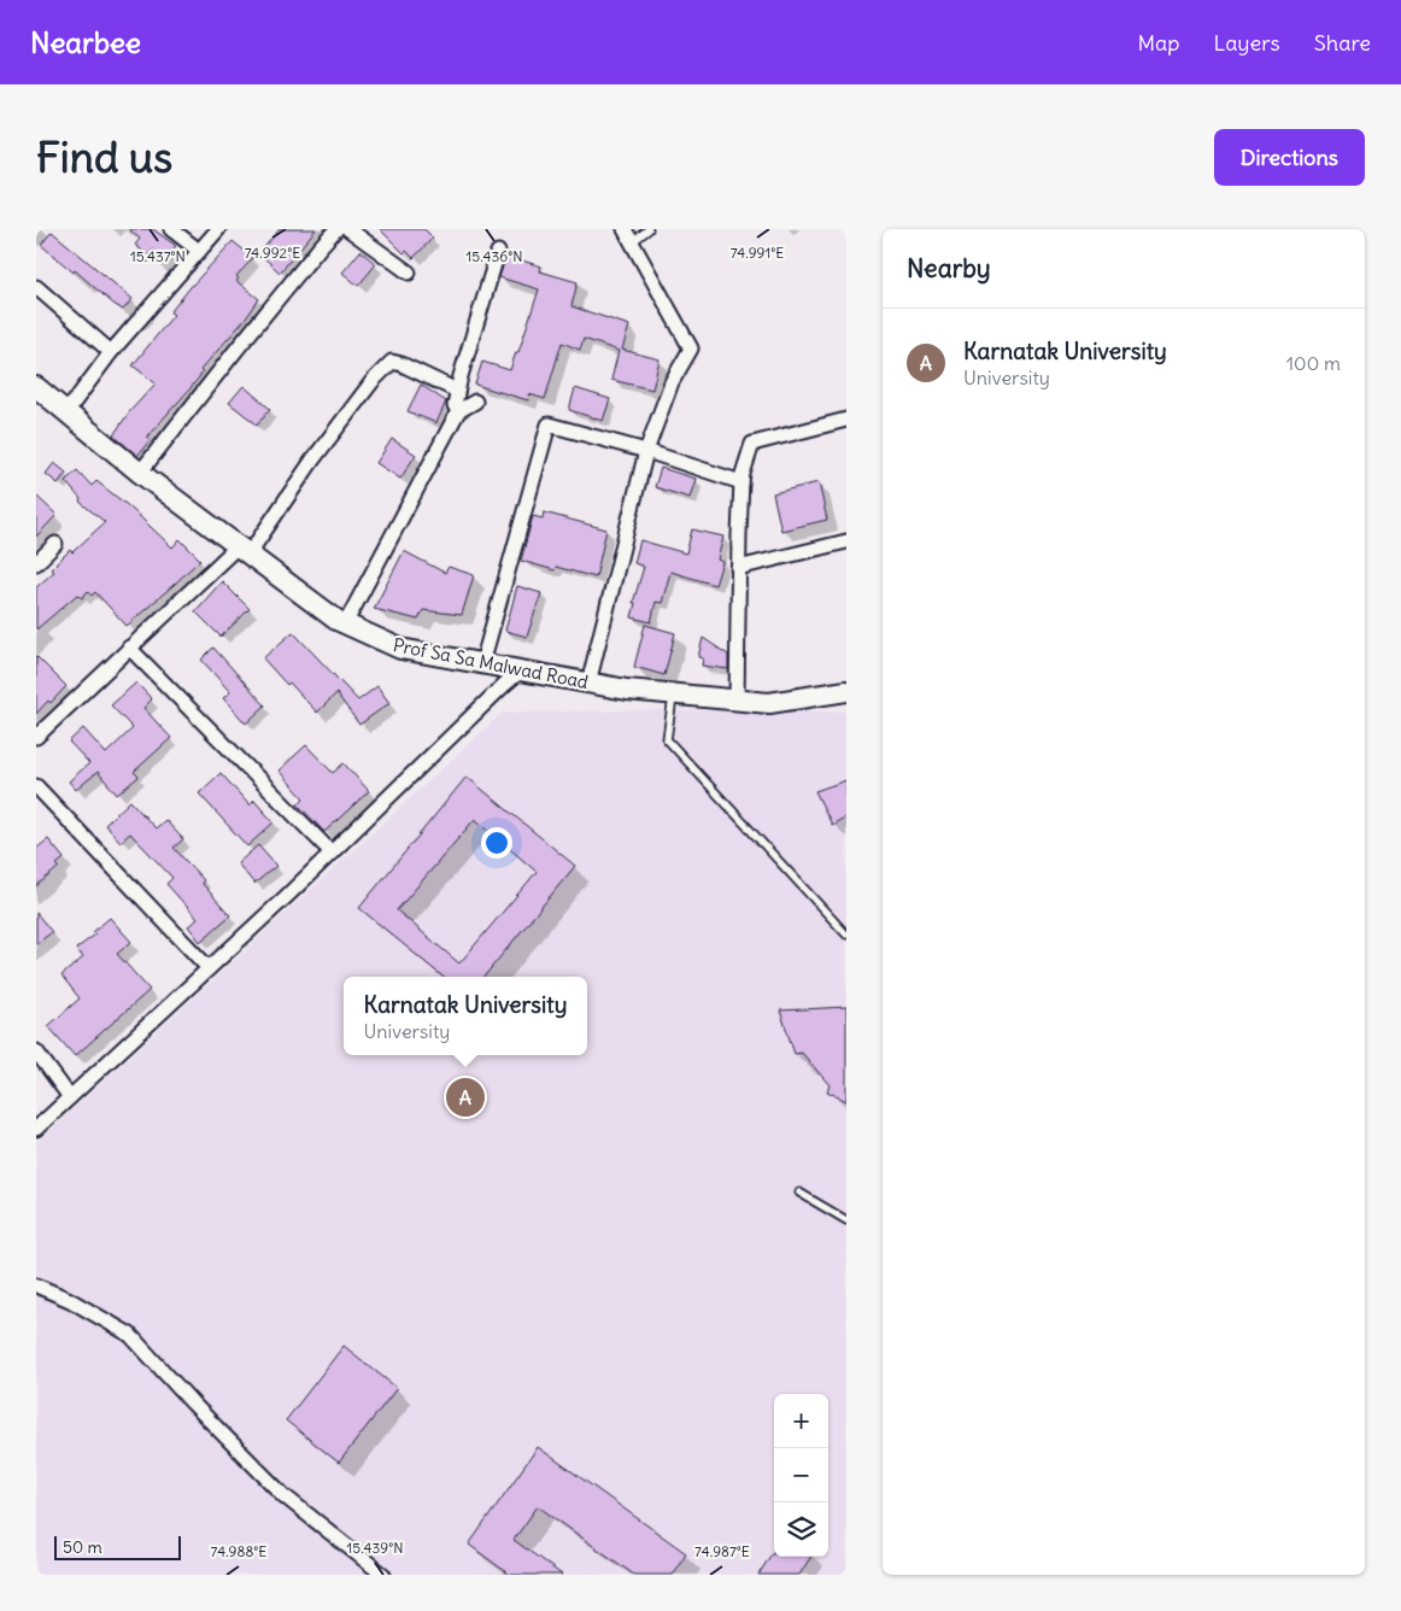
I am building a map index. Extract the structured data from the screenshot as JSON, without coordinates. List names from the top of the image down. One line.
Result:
{"streets":{"street":["Prof Sa Sa Malwad Road"]},"scale_bar":"50 m","page":{"header":"Nearbee","nav":["Map","Layers","Share"],"buttons":"Directions","title":"Find us","heading":"Nearby","list":[{"mark":"A","name":"Karnatak University","note":"University","value":"100 m"}],"popup":["Karnatak University","University"],"pins":"A","map_buttons":["+","−"],"scale":"50 m"},"coordinates":["74.992°E","74.991°E","15.437°N","15.436°N","15.439°N","74.988°E","74.987°E"]}
